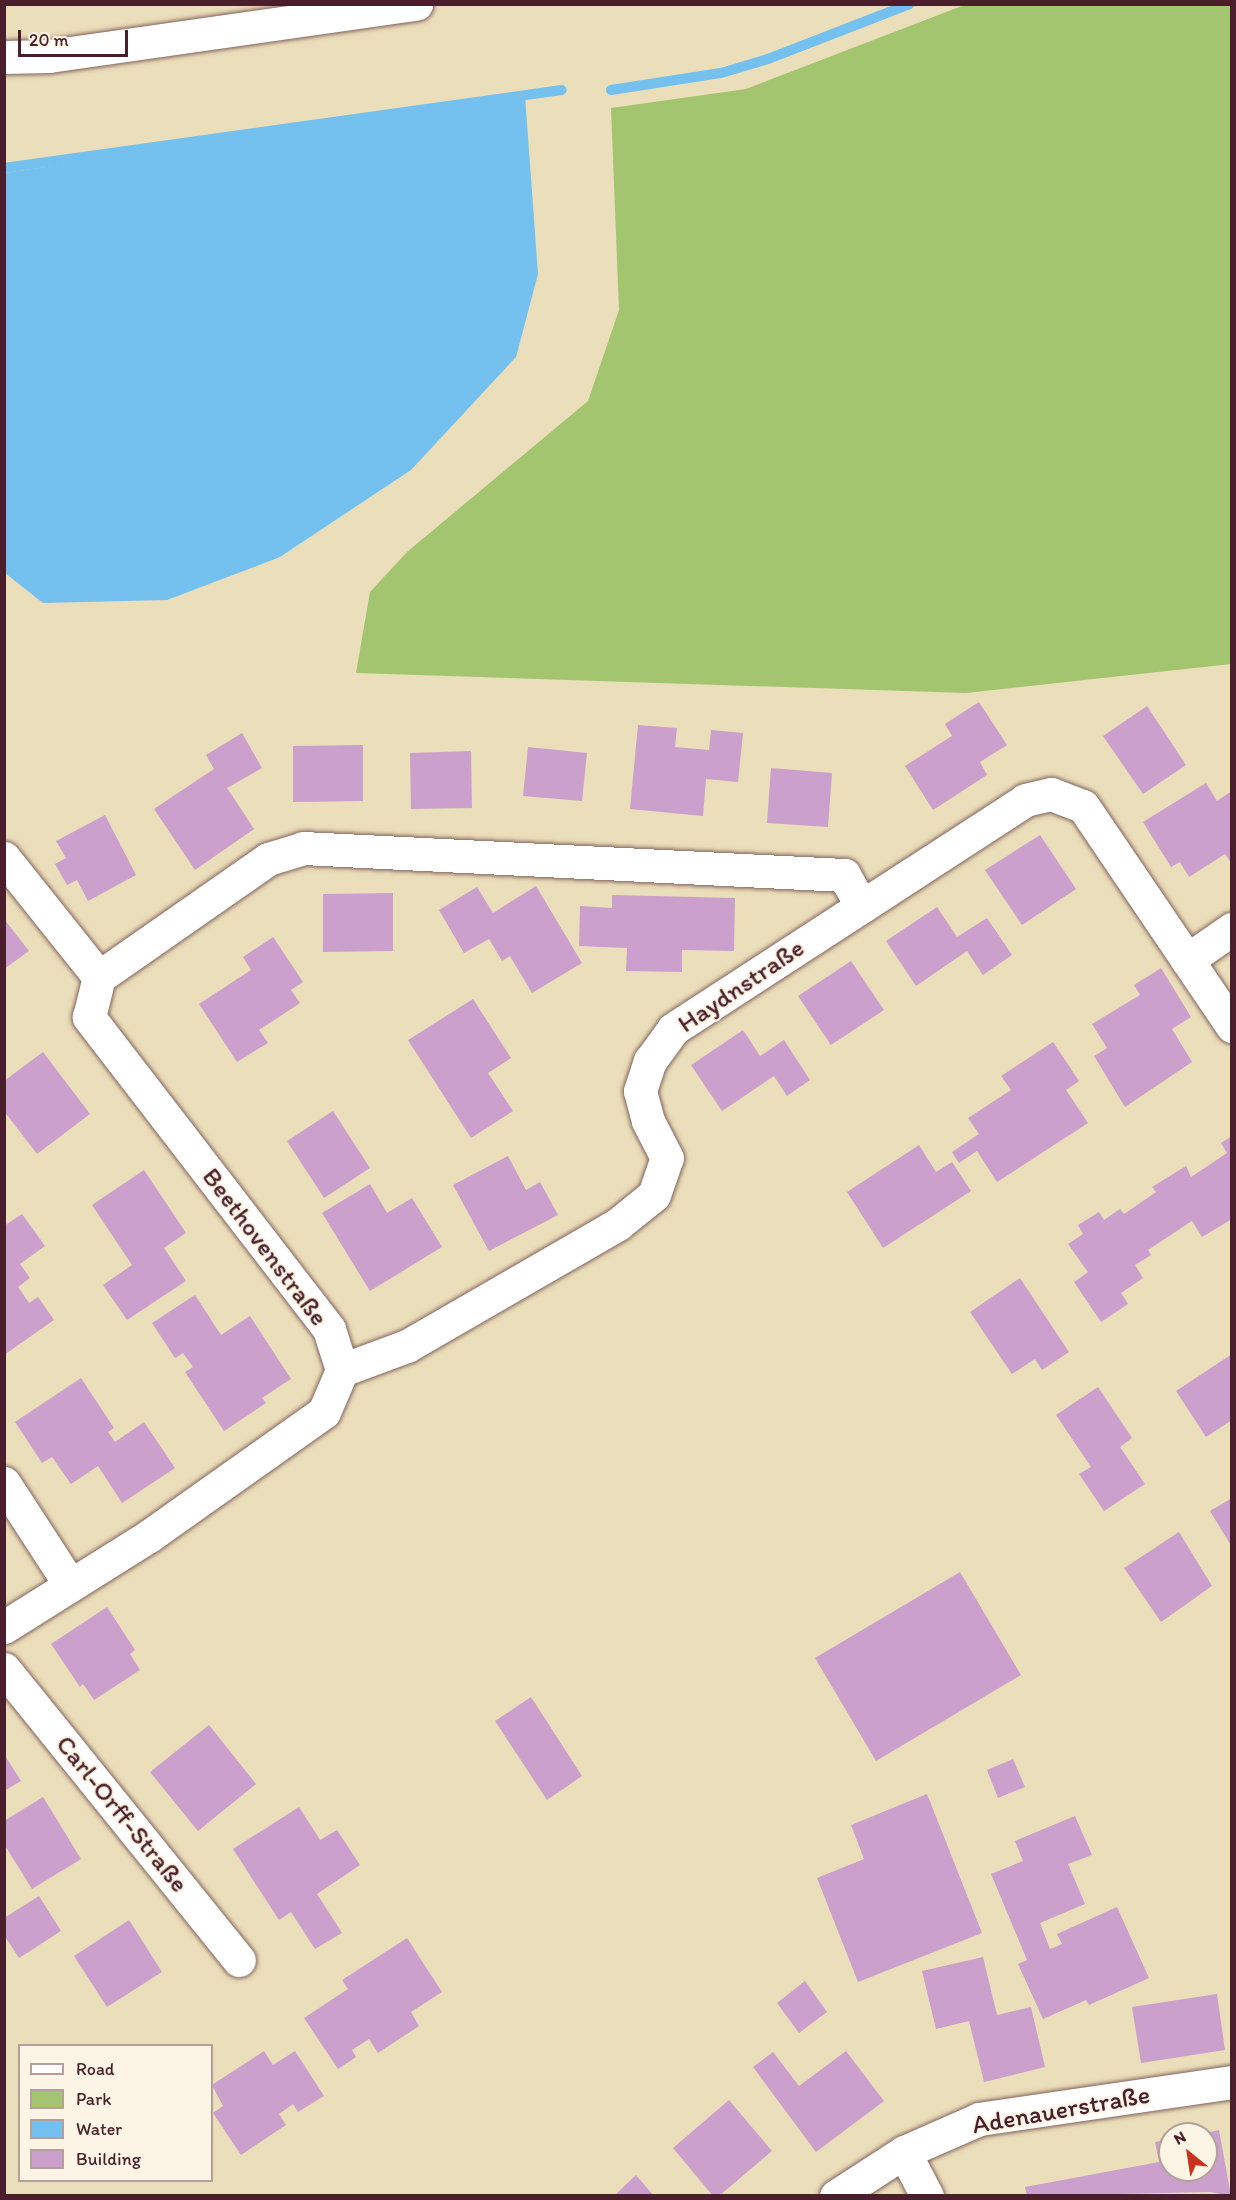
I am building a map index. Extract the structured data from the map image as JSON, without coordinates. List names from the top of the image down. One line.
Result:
{"streets":{"street":["Haydnstraße","Beethovenstraße","Carl-Orff-Straße","Adenauerstraße"]},"crossings":[["Haydnstraße","Beethovenstraße"]],"legend":["Road","Park","Water","Building"],"scale_bar":"20 m","north":"top left"}
